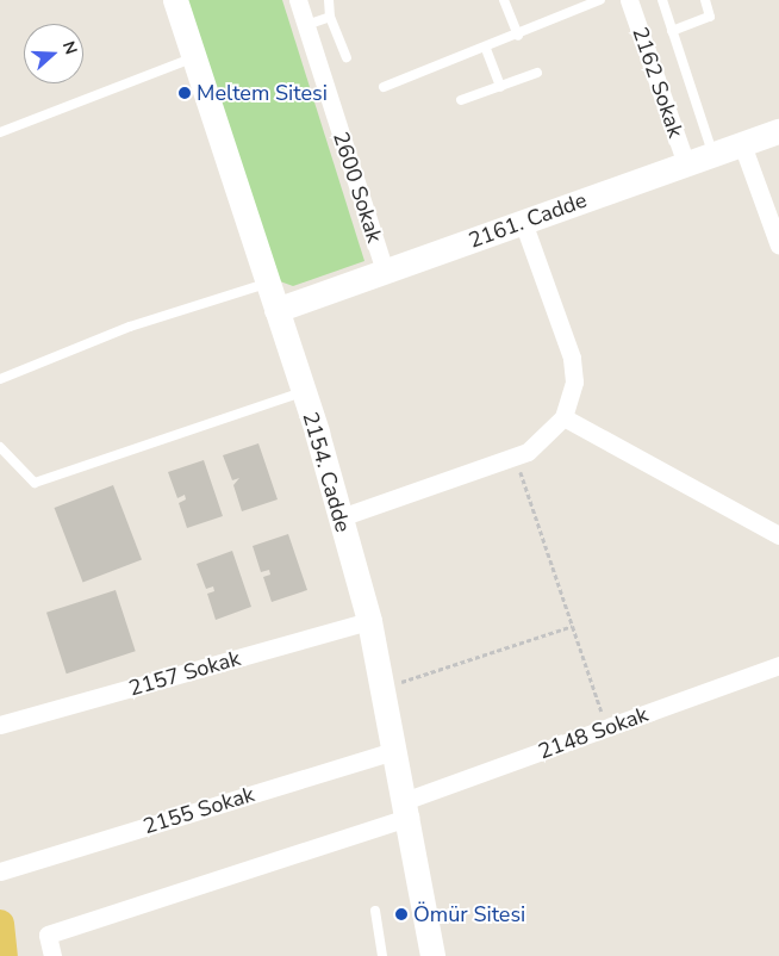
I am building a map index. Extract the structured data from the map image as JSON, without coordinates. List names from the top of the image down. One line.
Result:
{"streets":{"street":["2162 Sokak","2600 Sokak","2161. Cadde","2154. Cadde","2157 Sokak","2148 Sokak","2155 Sokak"]},"crossings":[["2162 Sokak","2161. Cadde"],["2600 Sokak","2161. Cadde"],["2161. Cadde","2154. Cadde"],["2154. Cadde","2157 Sokak"],["2154. Cadde","2148 Sokak"],["2154. Cadde","2155 Sokak"]],"places":["Meltem Sitesi","Ömür Sitesi"],"north":"right"}
